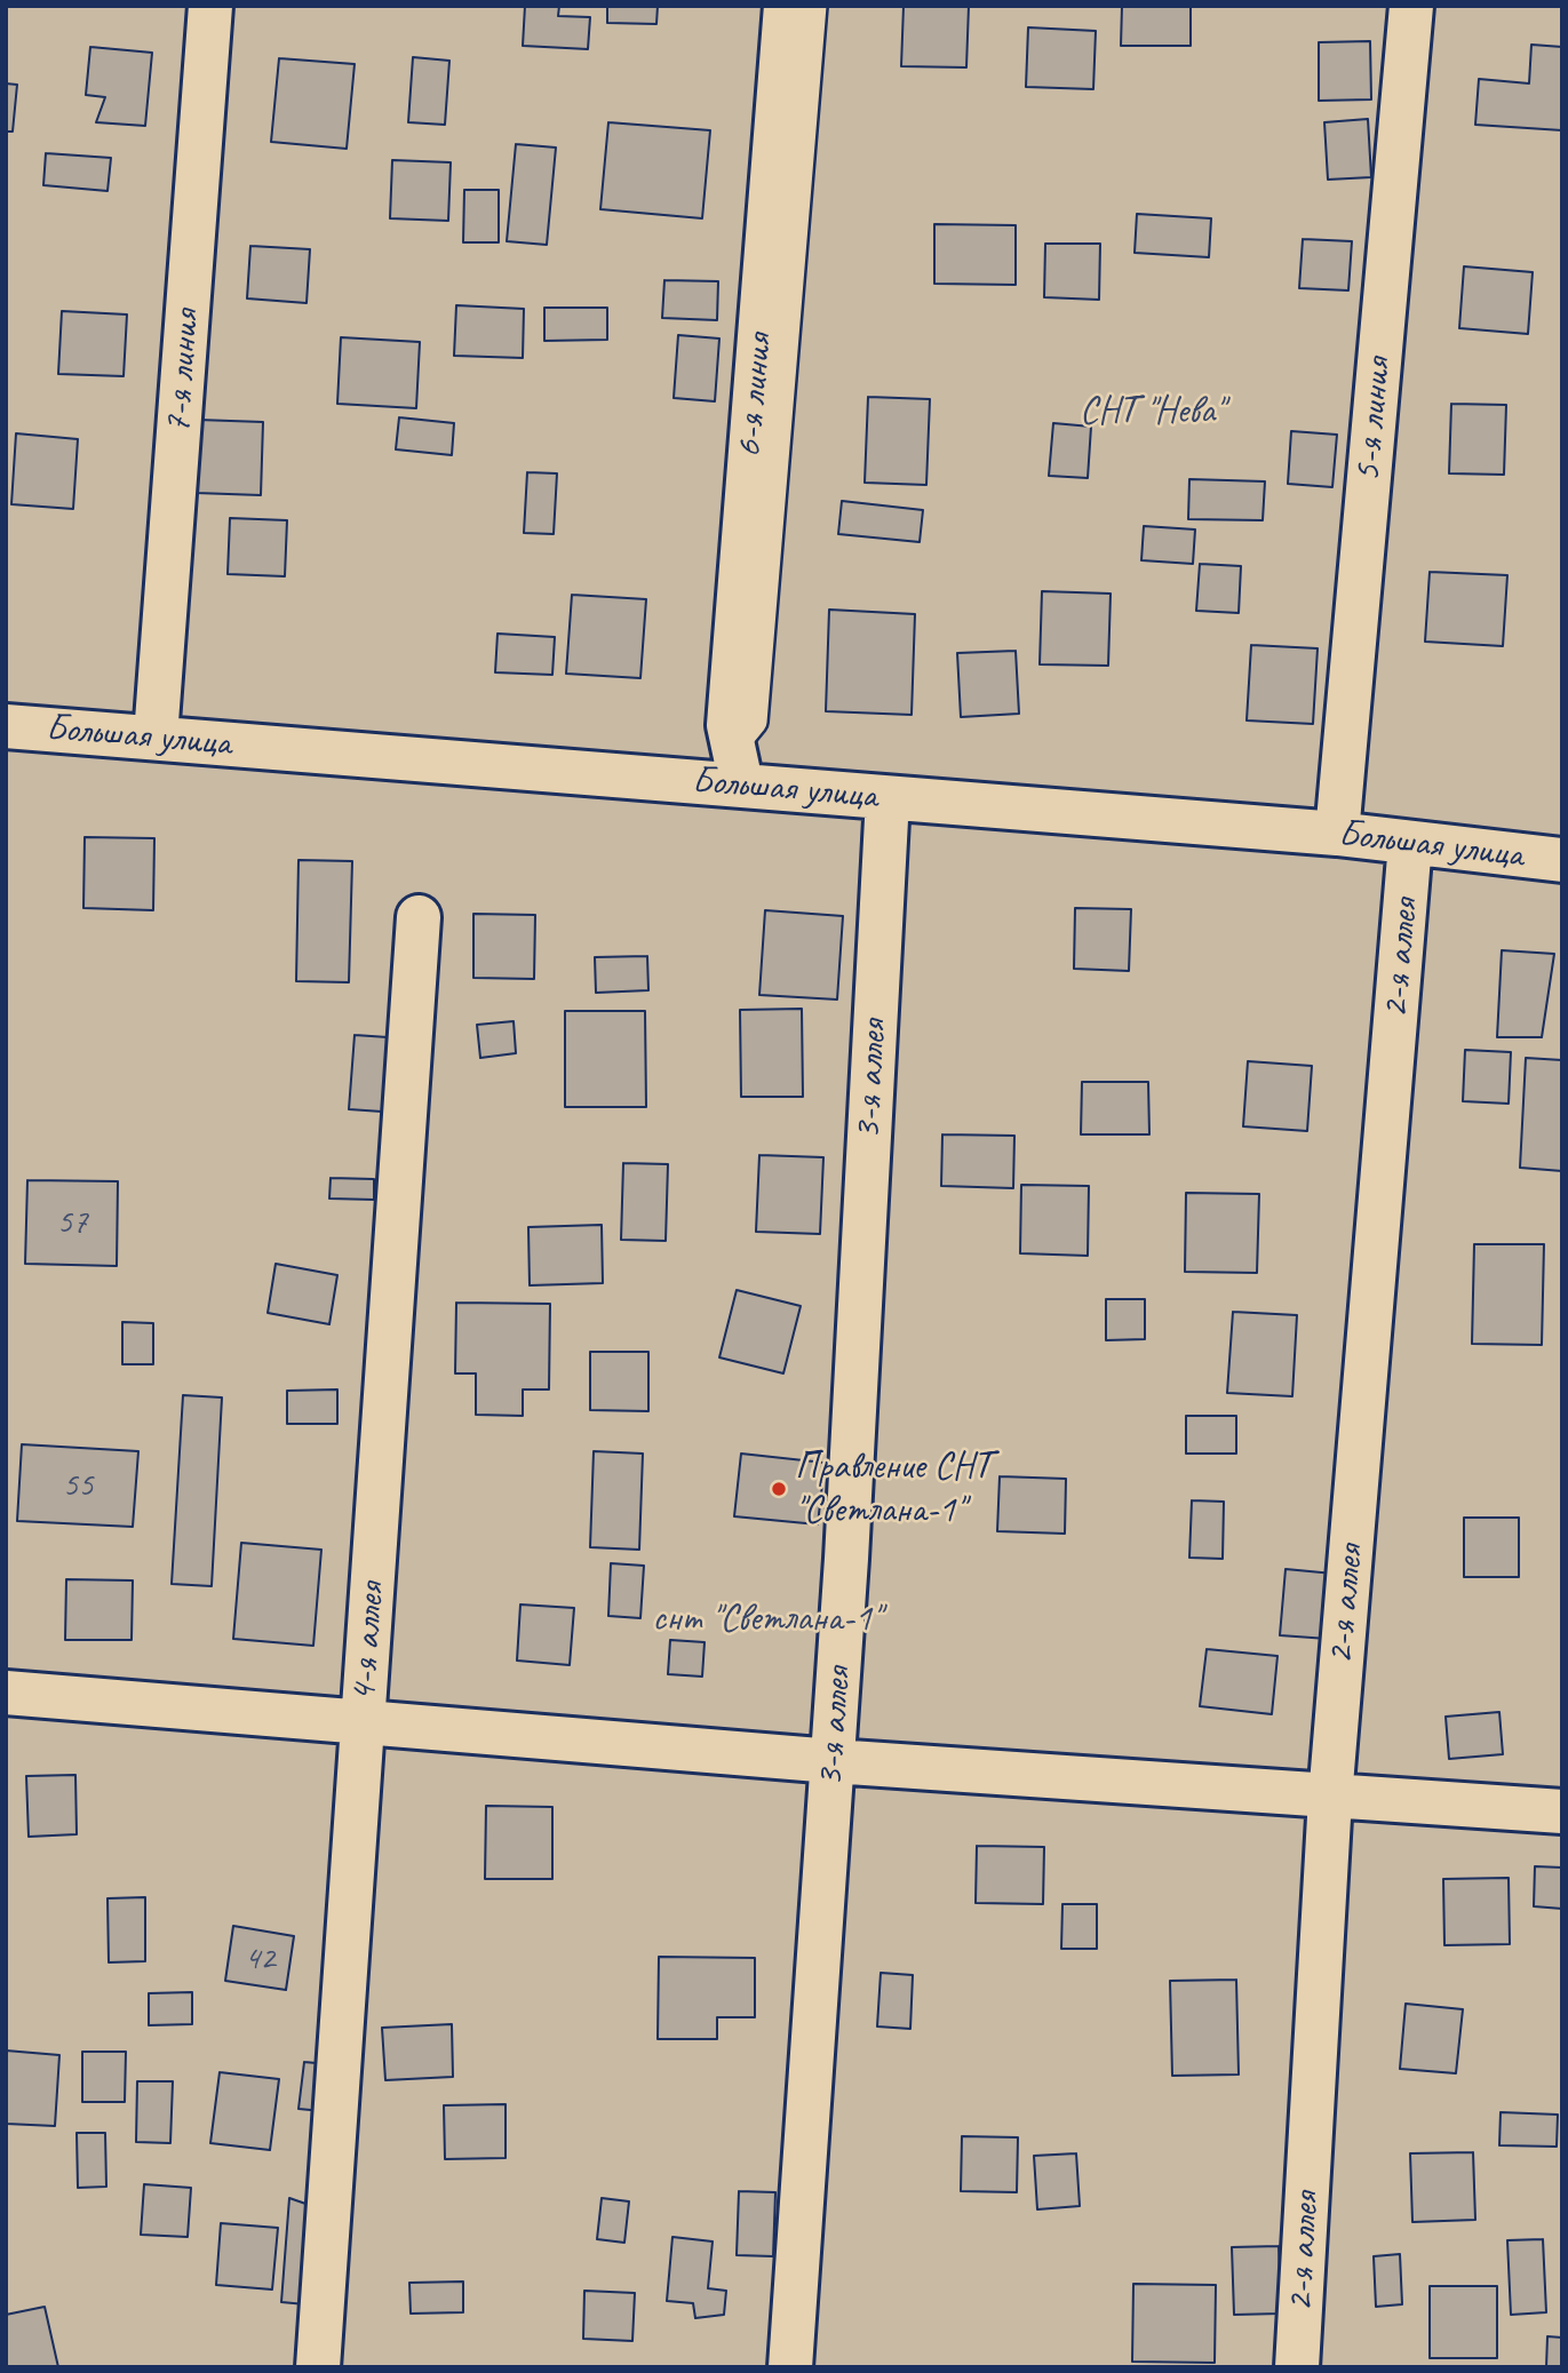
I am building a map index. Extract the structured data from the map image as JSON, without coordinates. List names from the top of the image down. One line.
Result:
{"streets":{"street":["7-я линия","6-я линия","5-я линия","Большая улица","2-я аллея","3-я аллея","4-я аллея"]},"crossings":[["7-я линия","Большая улица"],["6-я линия","Большая улица"],["5-я линия","Большая улица"],["Большая улица","2-я аллея"],["Большая улица","3-я аллея"]],"parks":["СНТ \"Нева\"","снт \"Светлана-1\""],"places":["Правление СНТ \"Светлана-1\""],"house_numbers":["57","55","42"]}
